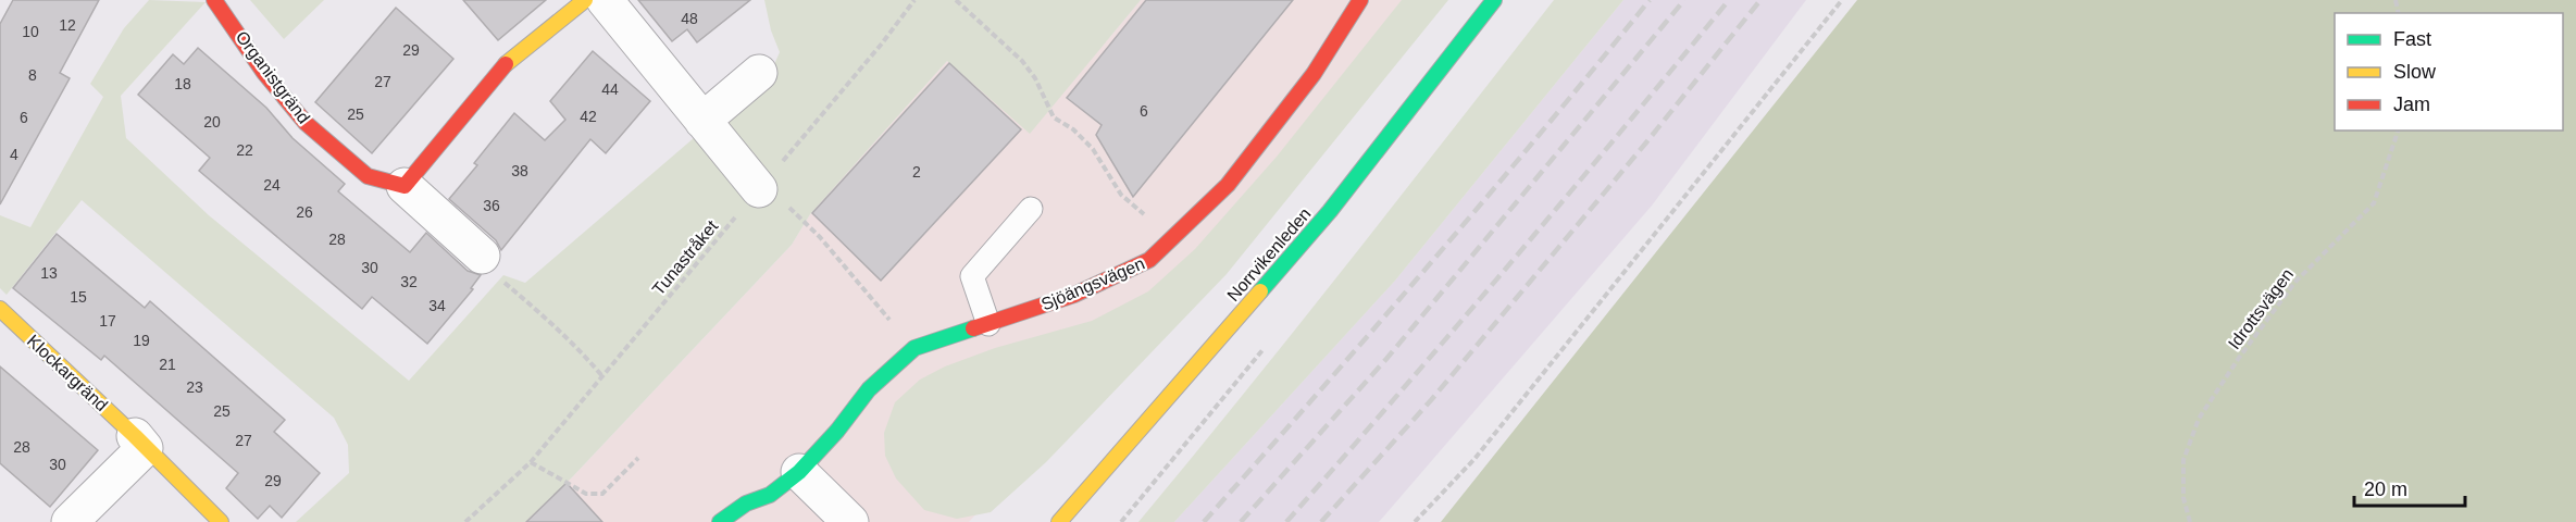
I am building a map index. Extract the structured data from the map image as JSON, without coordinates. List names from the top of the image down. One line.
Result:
{"streets":{"street":["Organistgränd","Norrvikenleden","Sjöängsvägen","Klockargränd"],"path":["Tunastråket","Idrottsvägen"]},"house_numbers":["48","12","10","29","8","27","18","44","6","25","42","6","20","22","4","38","2","24","36","26","28","30","13","32","15","34","17","19","21","23","25","27","28","30","29"],"legend":["Fast","Slow","Jam"],"scale_bar":"20 m"}
